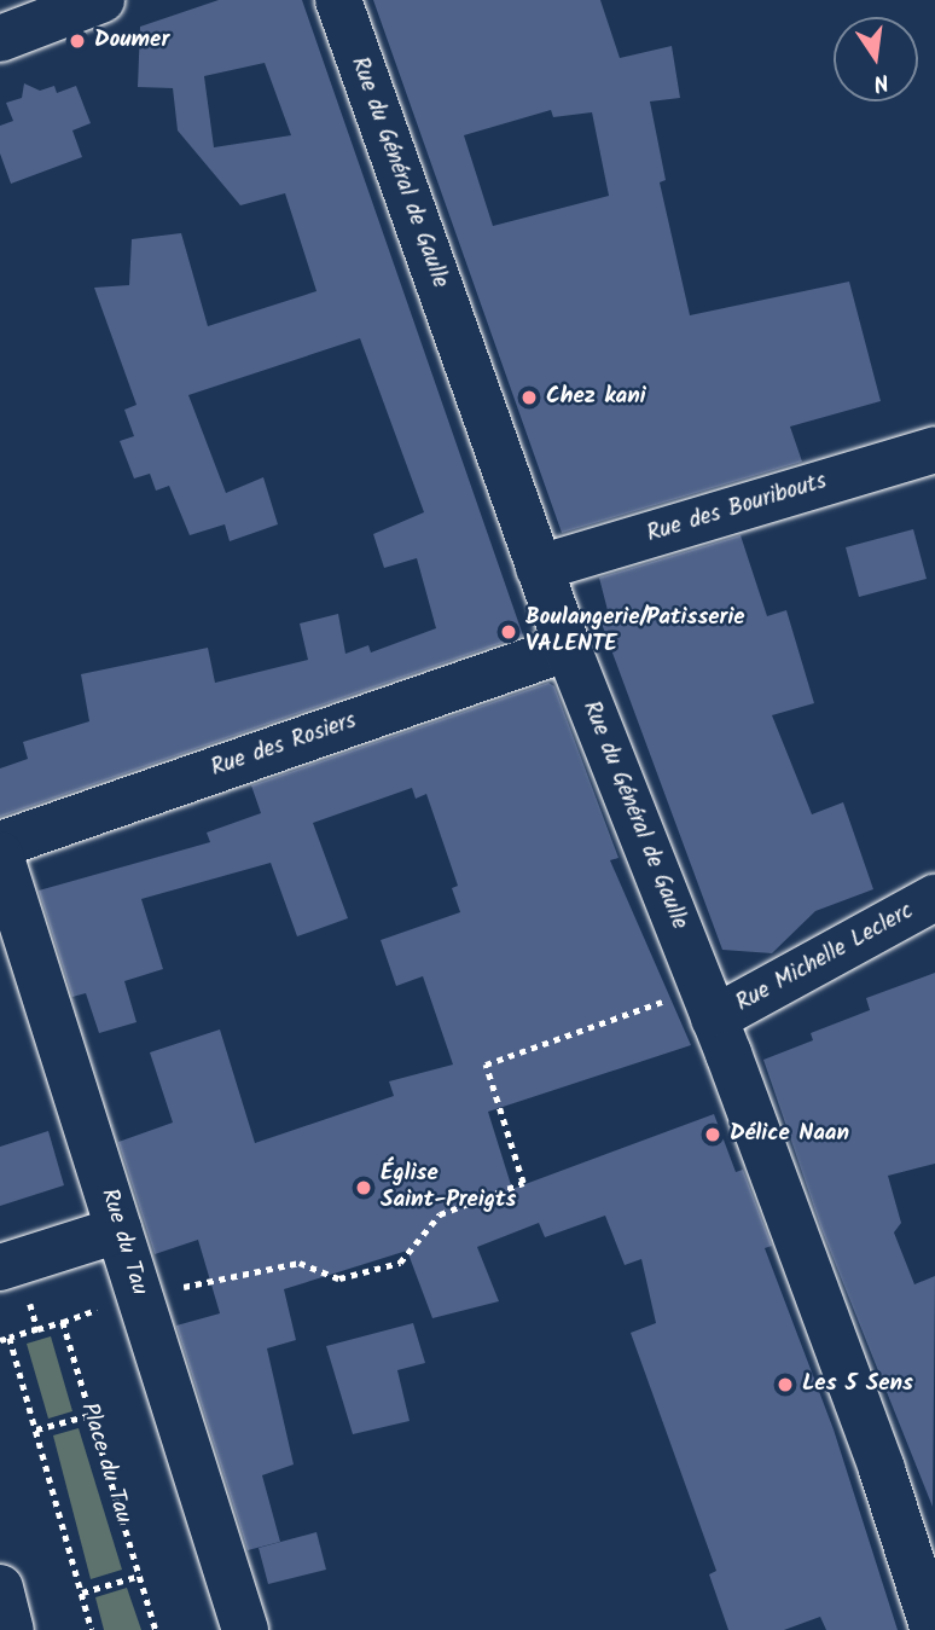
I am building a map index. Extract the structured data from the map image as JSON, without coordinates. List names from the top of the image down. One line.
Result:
{"streets":{"street":["Rue du Général de Gaulle","Rue des Bouribouts","Rue des Rosiers","Rue Michelle Leclerc","Rue du Tau"],"path":["Place du Tau"]},"crossings":[["Rue du Général de Gaulle","Rue des Bouribouts"],["Rue du Général de Gaulle","Rue des Rosiers"],["Rue du Général de Gaulle","Rue Michelle Leclerc"]],"places":["Doumer","Chez kani","Boulangerie/Patisserie VALENTE","Délice Naan","Église Saint-Preigts","Les 5 Sens"],"north":"bottom"}
